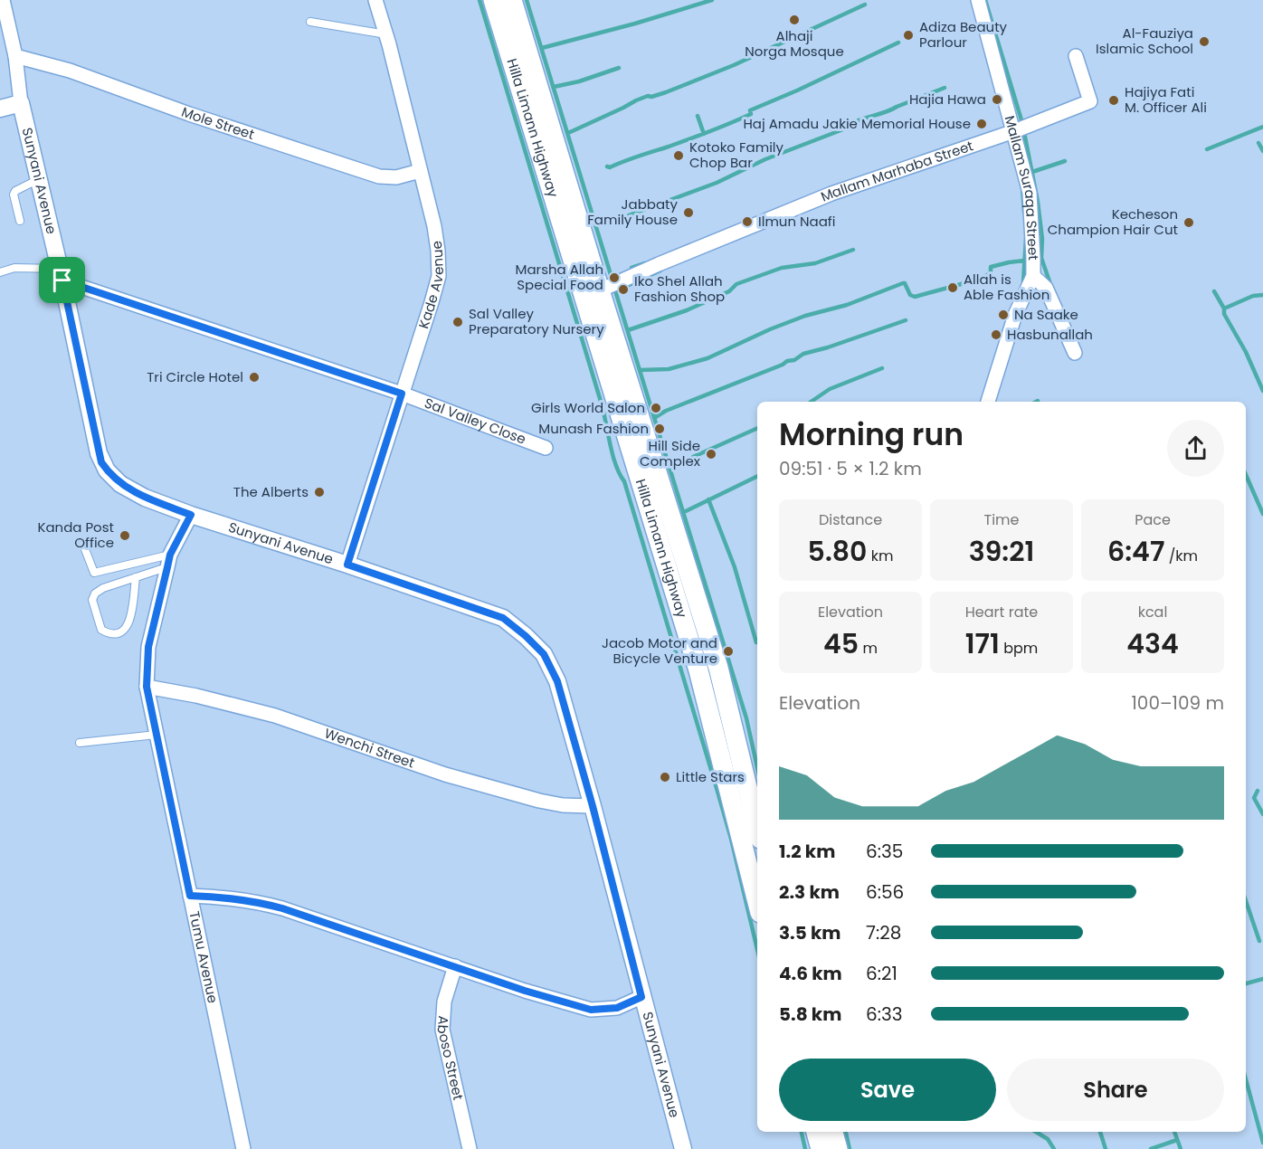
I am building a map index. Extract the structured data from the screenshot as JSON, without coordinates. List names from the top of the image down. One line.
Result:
{"streets":{"main road":["Hilla Limann Highway"],"street":["Mole Street","Mallam Marhaba Street","Sunyani Avenue","Mallam Suraqa Street","Kade Avenue","Sal Valley Close","Wenchi Street","Tumu Avenue","Aboso Street"]},"crossings":[["Mole Street","Sunyani Avenue"],["Mole Street","Kade Avenue"],["Hilla Limann Highway","Mallam Marhaba Street"],["Mallam Marhaba Street","Mallam Suraqa Street"],["Sunyani Avenue","Kade Avenue"],["Sunyani Avenue","Sal Valley Close"],["Sunyani Avenue","Wenchi Street"],["Sunyani Avenue","Tumu Avenue"],["Kade Avenue","Sal Valley Close"],["Wenchi Street","Tumu Avenue"]],"places":["Alhaji Norga Mosque","Adiza Beauty Parlour","Al-Fauziya Islamic School","Hajia Hawa","Hajiya Fati M. Officer Ali","Haj Amadu Jakie Memorial House","Kotoko Family Chop Bar","Jabbaty Family House","Ilmun Naafi","Kecheson Champion Hair Cut","Marsha Allah Special Food","Allah is Able Fashion","Iko Shel Allah Fashion Shop","Na Saake","Sal Valley Preparatory Nursery","Hasbunallah","Tri Circle Hotel","Girls World Salon","Munash Fashion","Hill Side Complex","The Alberts","Kanda Post Office","Jacob Motor and Bicycle Venture","Little Stars"],"page":{"heading":["Morning run","09:51 · 5 × 1.2 km"],"stats":[["Distance","5.80 km"],["Time","39:21"],["Pace","6:47 /km"],["Elevation","45 m"],["Heart rate","171 bpm"],["kcal","434"]],"chart":["Elevation","100–109 m"],"list":[{"name":"1.2 km","note":"6:35"},{"name":"2.3 km","note":"6:56"},{"name":"3.5 km","note":"7:28"},{"name":"4.6 km","note":"6:21"},{"name":"5.8 km","note":"6:33"}],"buttons":["Save","Share"]}}
